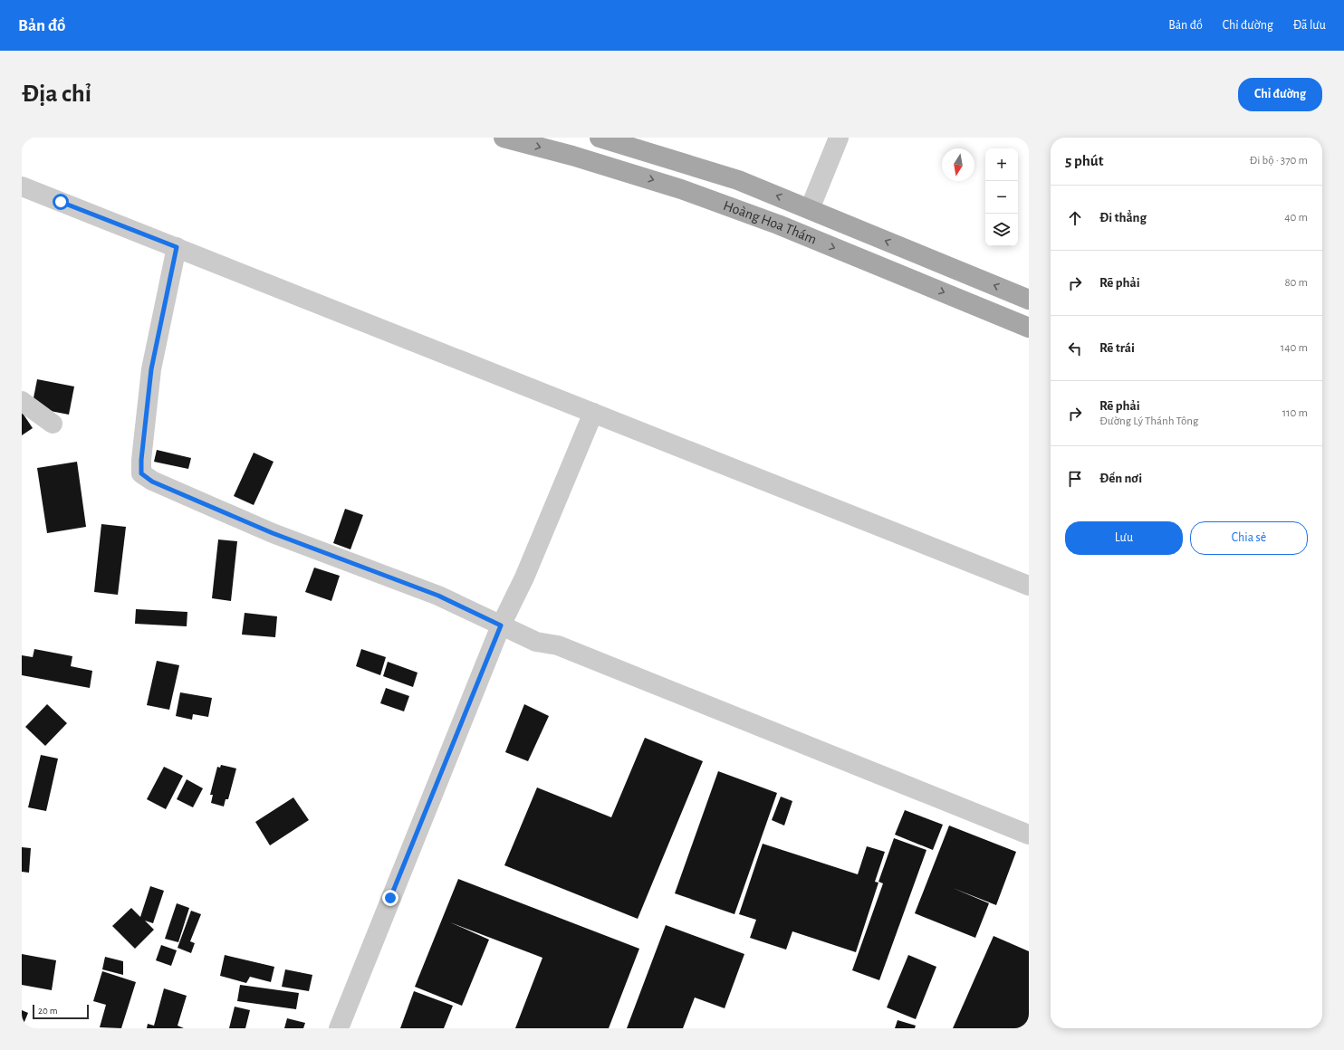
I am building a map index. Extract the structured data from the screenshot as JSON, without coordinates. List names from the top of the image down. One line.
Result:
{"streets":{"main road":["Hoàng Hoa Thám"]},"scale_bar":"20 m","north":"bottom","page":{"header":"Bản đồ","nav":["Bản đồ","Chỉ đường","Đã lưu"],"buttons":["Chỉ đường",["Lưu","Chia sẻ"]],"title":"Địa chỉ","heading":["5 phút","Đi bộ · 370 m"],"map_buttons":["+","−"],"list":[["Đi thẳng","40 m"],["Rẽ phải","80 m"],["Rẽ trái","140 m"],["Rẽ phải","Đường Lý Thánh Tông","110 m"],"Đến nơi"],"scale":"20 m"}}
